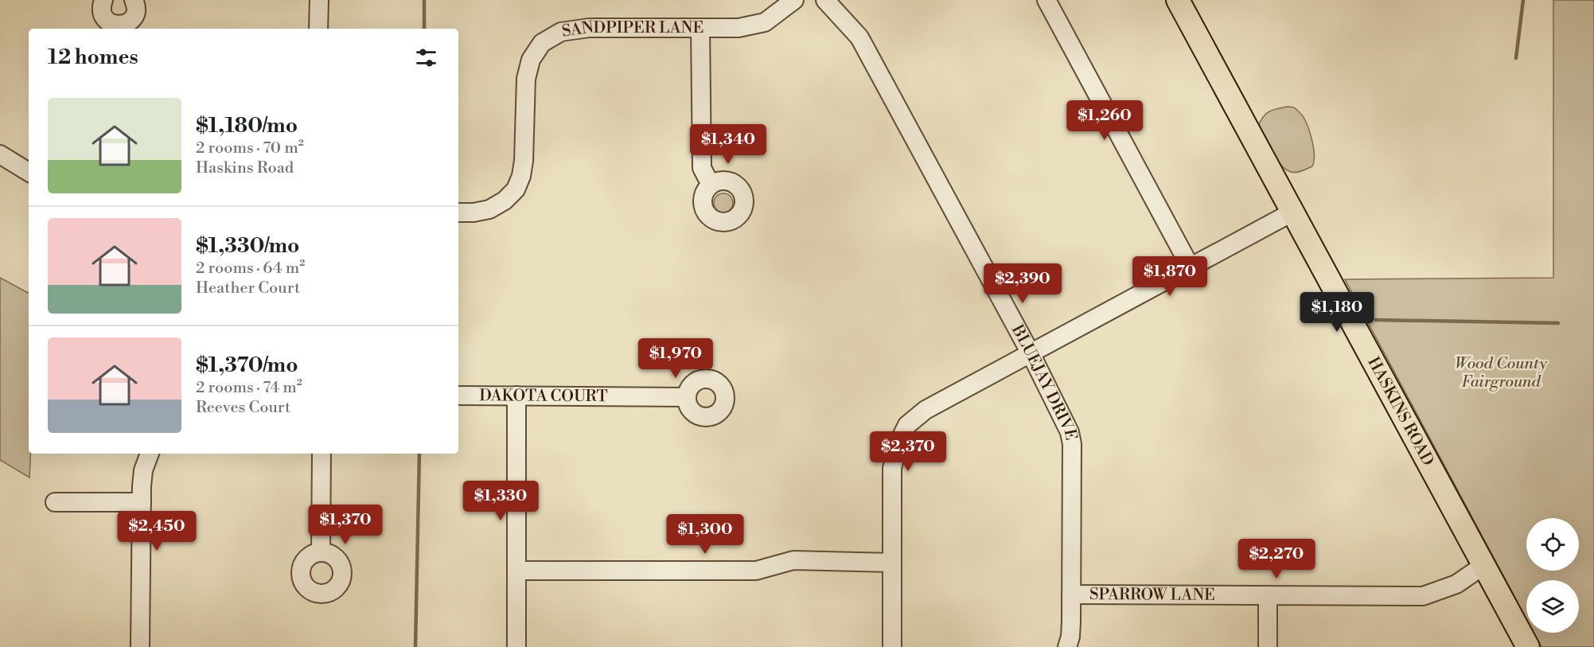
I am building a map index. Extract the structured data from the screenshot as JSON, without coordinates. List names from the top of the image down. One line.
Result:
{"streets":{"main road":["HASKINS ROAD"],"street":["SANDPIPER LANE","BLUEJAY DRIVE","DAKOTA COURT","SPARROW LANE"]},"crossings":[["BLUEJAY DRIVE","SPARROW LANE"],["HASKINS ROAD","SPARROW LANE"]],"parks":["Wood County Fairground"],"page":{"heading":"12 homes","list":[{"name":"$1,180/mo","note":"2 rooms · 70 m² · Haskins Road"},{"name":"$1,330/mo","note":"2 rooms · 64 m² · Heather Court"},{"name":"$1,370/mo","note":"2 rooms · 74 m² · Reeves Court"}],"price":["$1,260","$1,340","$1,870","$2,390","$1,180","$1,970","$2,370","$1,330","$1,370","$2,450","$1,300","$2,270"]}}
